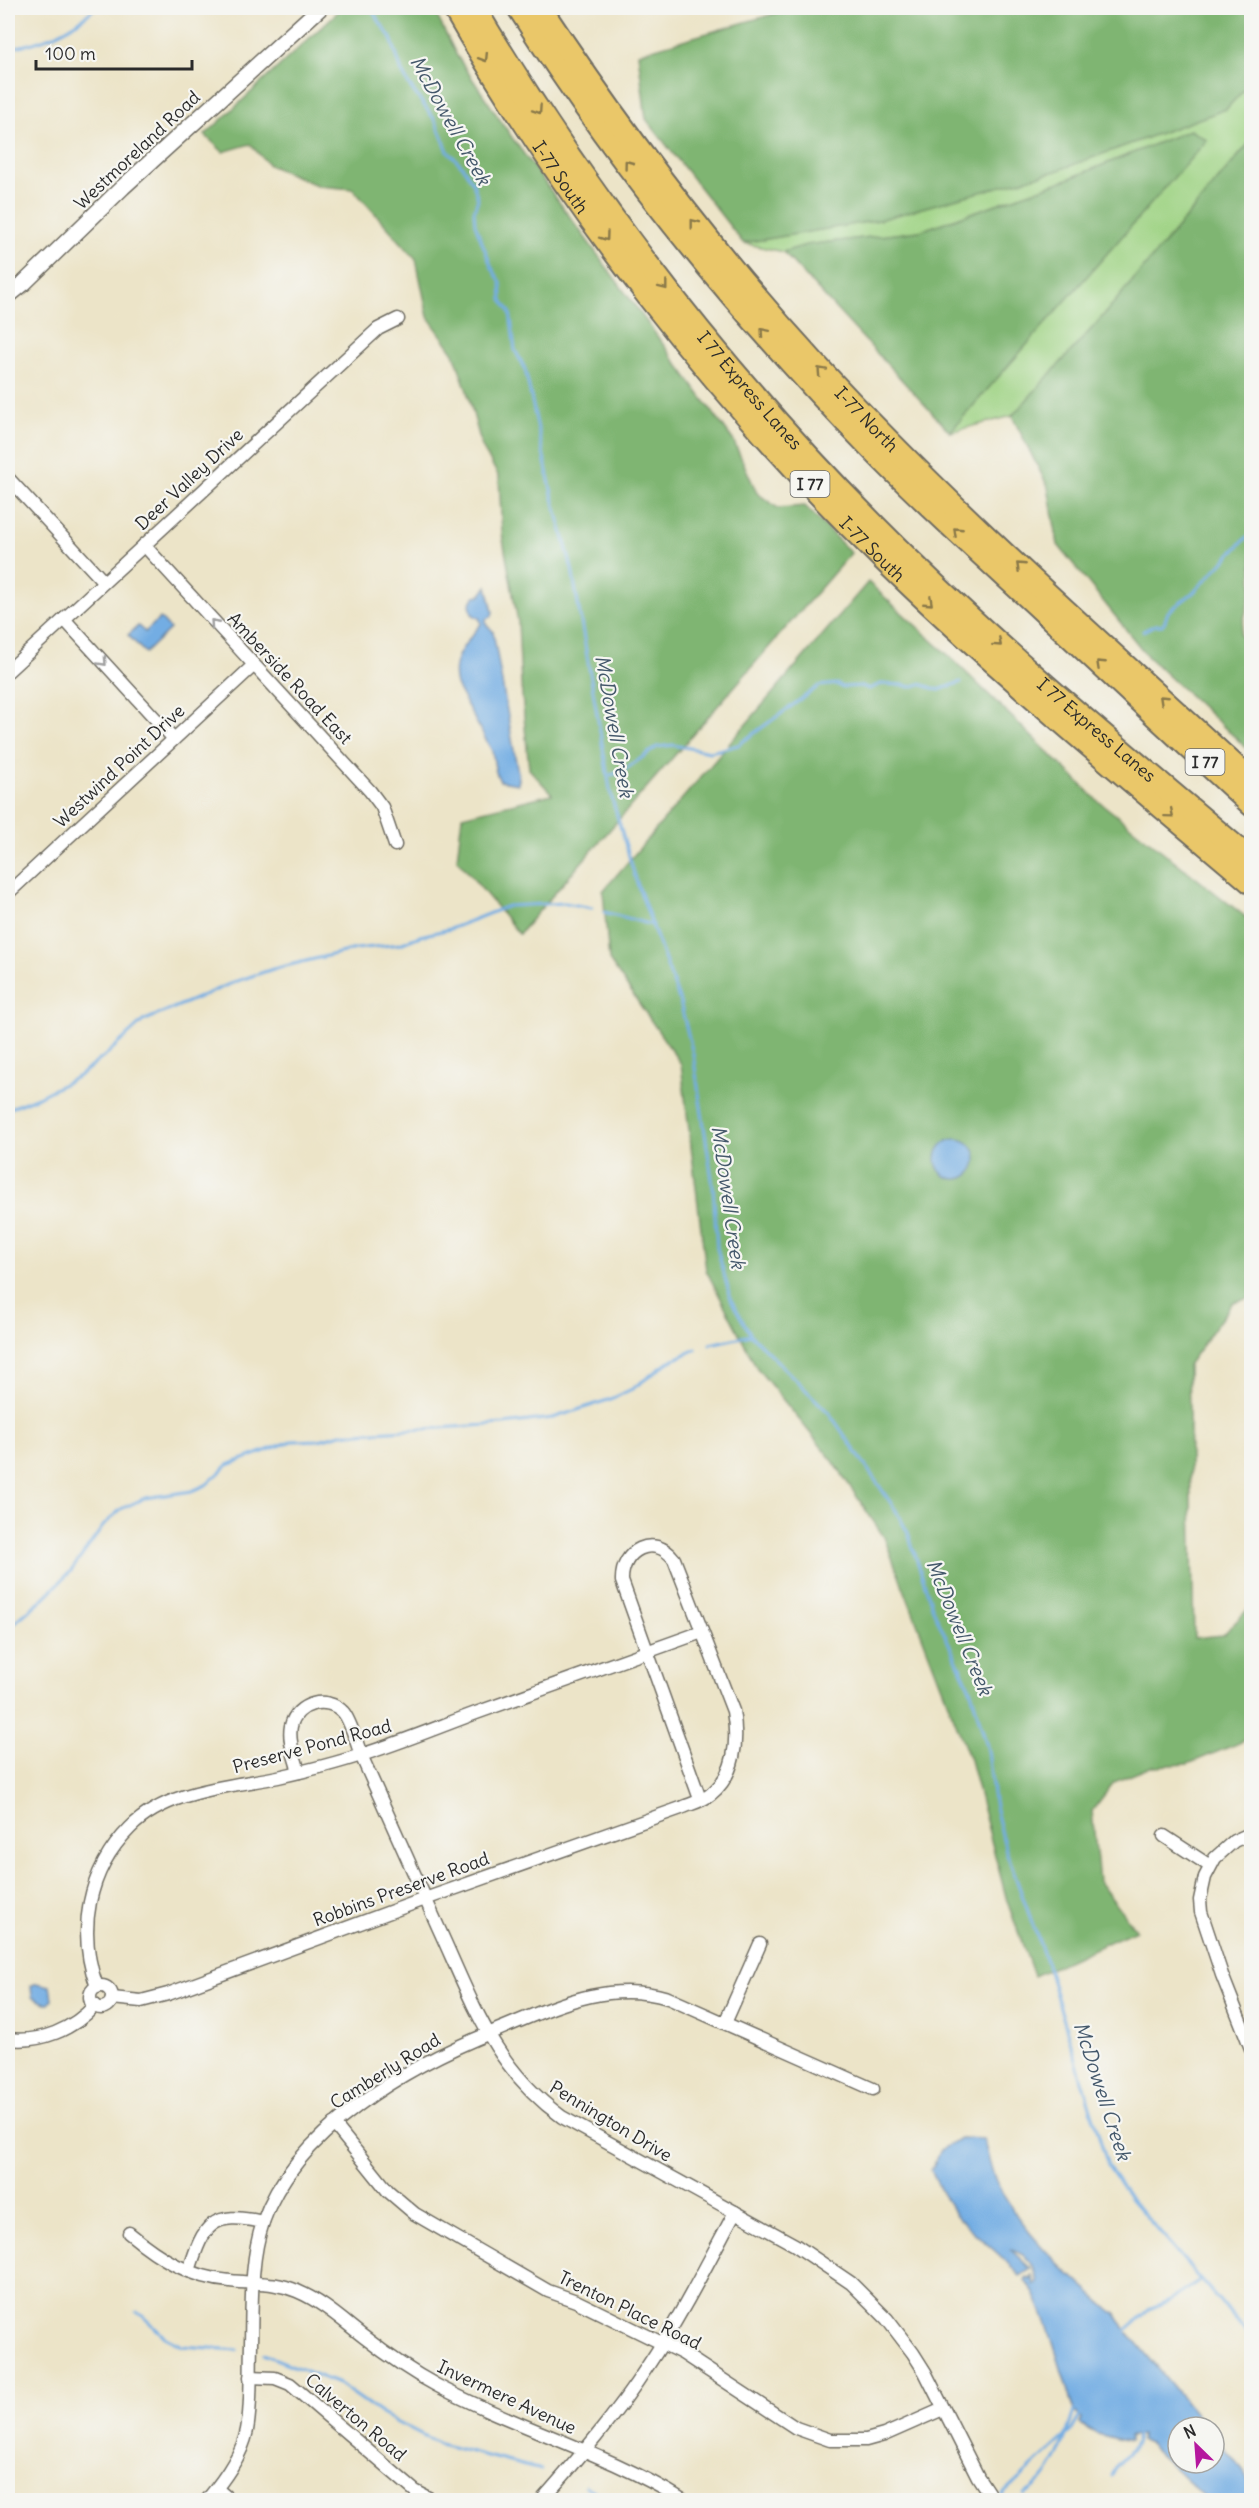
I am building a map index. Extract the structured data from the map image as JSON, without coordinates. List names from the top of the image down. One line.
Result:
{"streets":{"highway":["I-77 South","I 77 Express Lanes","I-77 North","I 77"],"street":["Westmoreland Road","Deer Valley Drive","Amberside Road East","Westwind Point Drive","Preserve Pond Road","Robbins Preserve Road","Camberly Road","Pennington Drive","Trenton Place Road","Invermere Avenue","Calverton Road"]},"crossings":[["Deer Valley Drive","Amberside Road East"],["Amberside Road East","Westwind Point Drive"],["Preserve Pond Road","Robbins Preserve Road"],["Preserve Pond Road","Pennington Drive"],["Robbins Preserve Road","Pennington Drive"],["Camberly Road","Pennington Drive"],["Camberly Road","Trenton Place Road"],["Camberly Road","Invermere Avenue"],["Camberly Road","Calverton Road"],["Pennington Drive","Trenton Place Road"]],"one_way":["Amberside Road East"],"water":["McDowell Creek"],"scale_bar":"100 m","north":"top left"}
